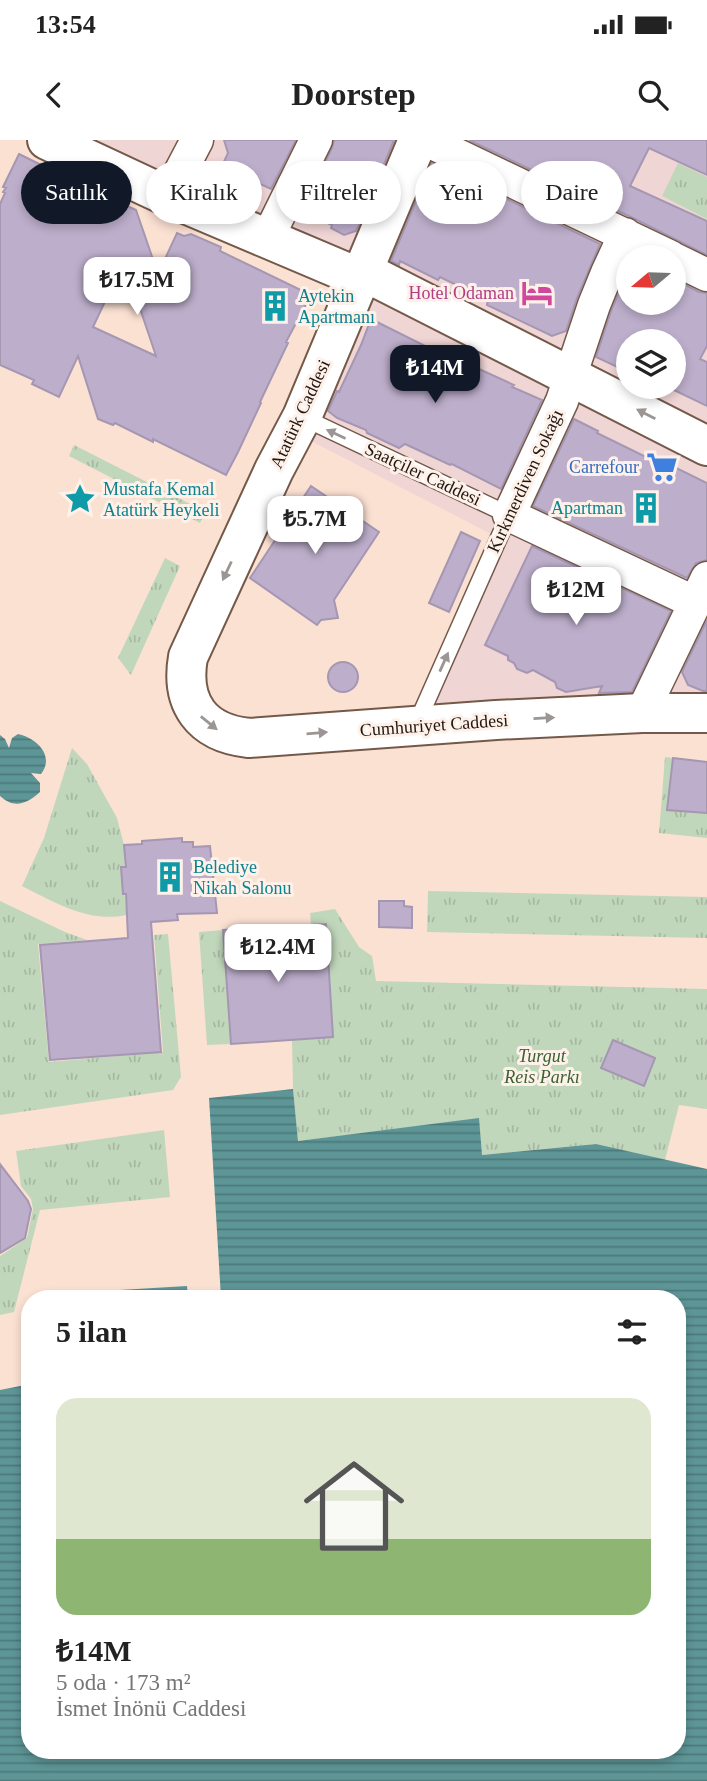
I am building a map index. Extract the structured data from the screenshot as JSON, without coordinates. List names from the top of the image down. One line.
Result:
{"streets":{"main road":["Atatürk Caddesi","Cumhuriyet Caddesi"],"street":["Saatçiler Caddesi","Kırkmerdiven Sokağı"]},"crossings":[["Atatürk Caddesi","Saatçiler Caddesi"],["Atatürk Caddesi","Cumhuriyet Caddesi"],["Saatçiler Caddesi","Kırkmerdiven Sokağı"],["Kırkmerdiven Sokağı","Cumhuriyet Caddesi"]],"one_way":["Atatürk Caddesi","Saatçiler Caddesi","Kırkmerdiven Sokağı","Cumhuriyet Caddesi"],"parks":["Turgut Reis Parkı"],"places":{"hotel":["Hotel Odaman"],"building":["Aytekin Apartmanı","Apartman","Belediye Nikah Salonu"],"supermarket":["Carrefour"],"place":["Mustafa Kemal Atatürk Heykeli"]},"north":"left","page":{"status":"13:54","header":"Doorstep","chip":["Satılık","Kiralık","Filtreler","Yeni","Daire"],"price":["₺17.5M","₺14M","₺5.7M","₺12M","₺12.4M"],"heading":"5 ilan","list":[{"name":"₺14M","note":"5 oda · 173 m² · İsmet İnönü Caddesi"}]}}
